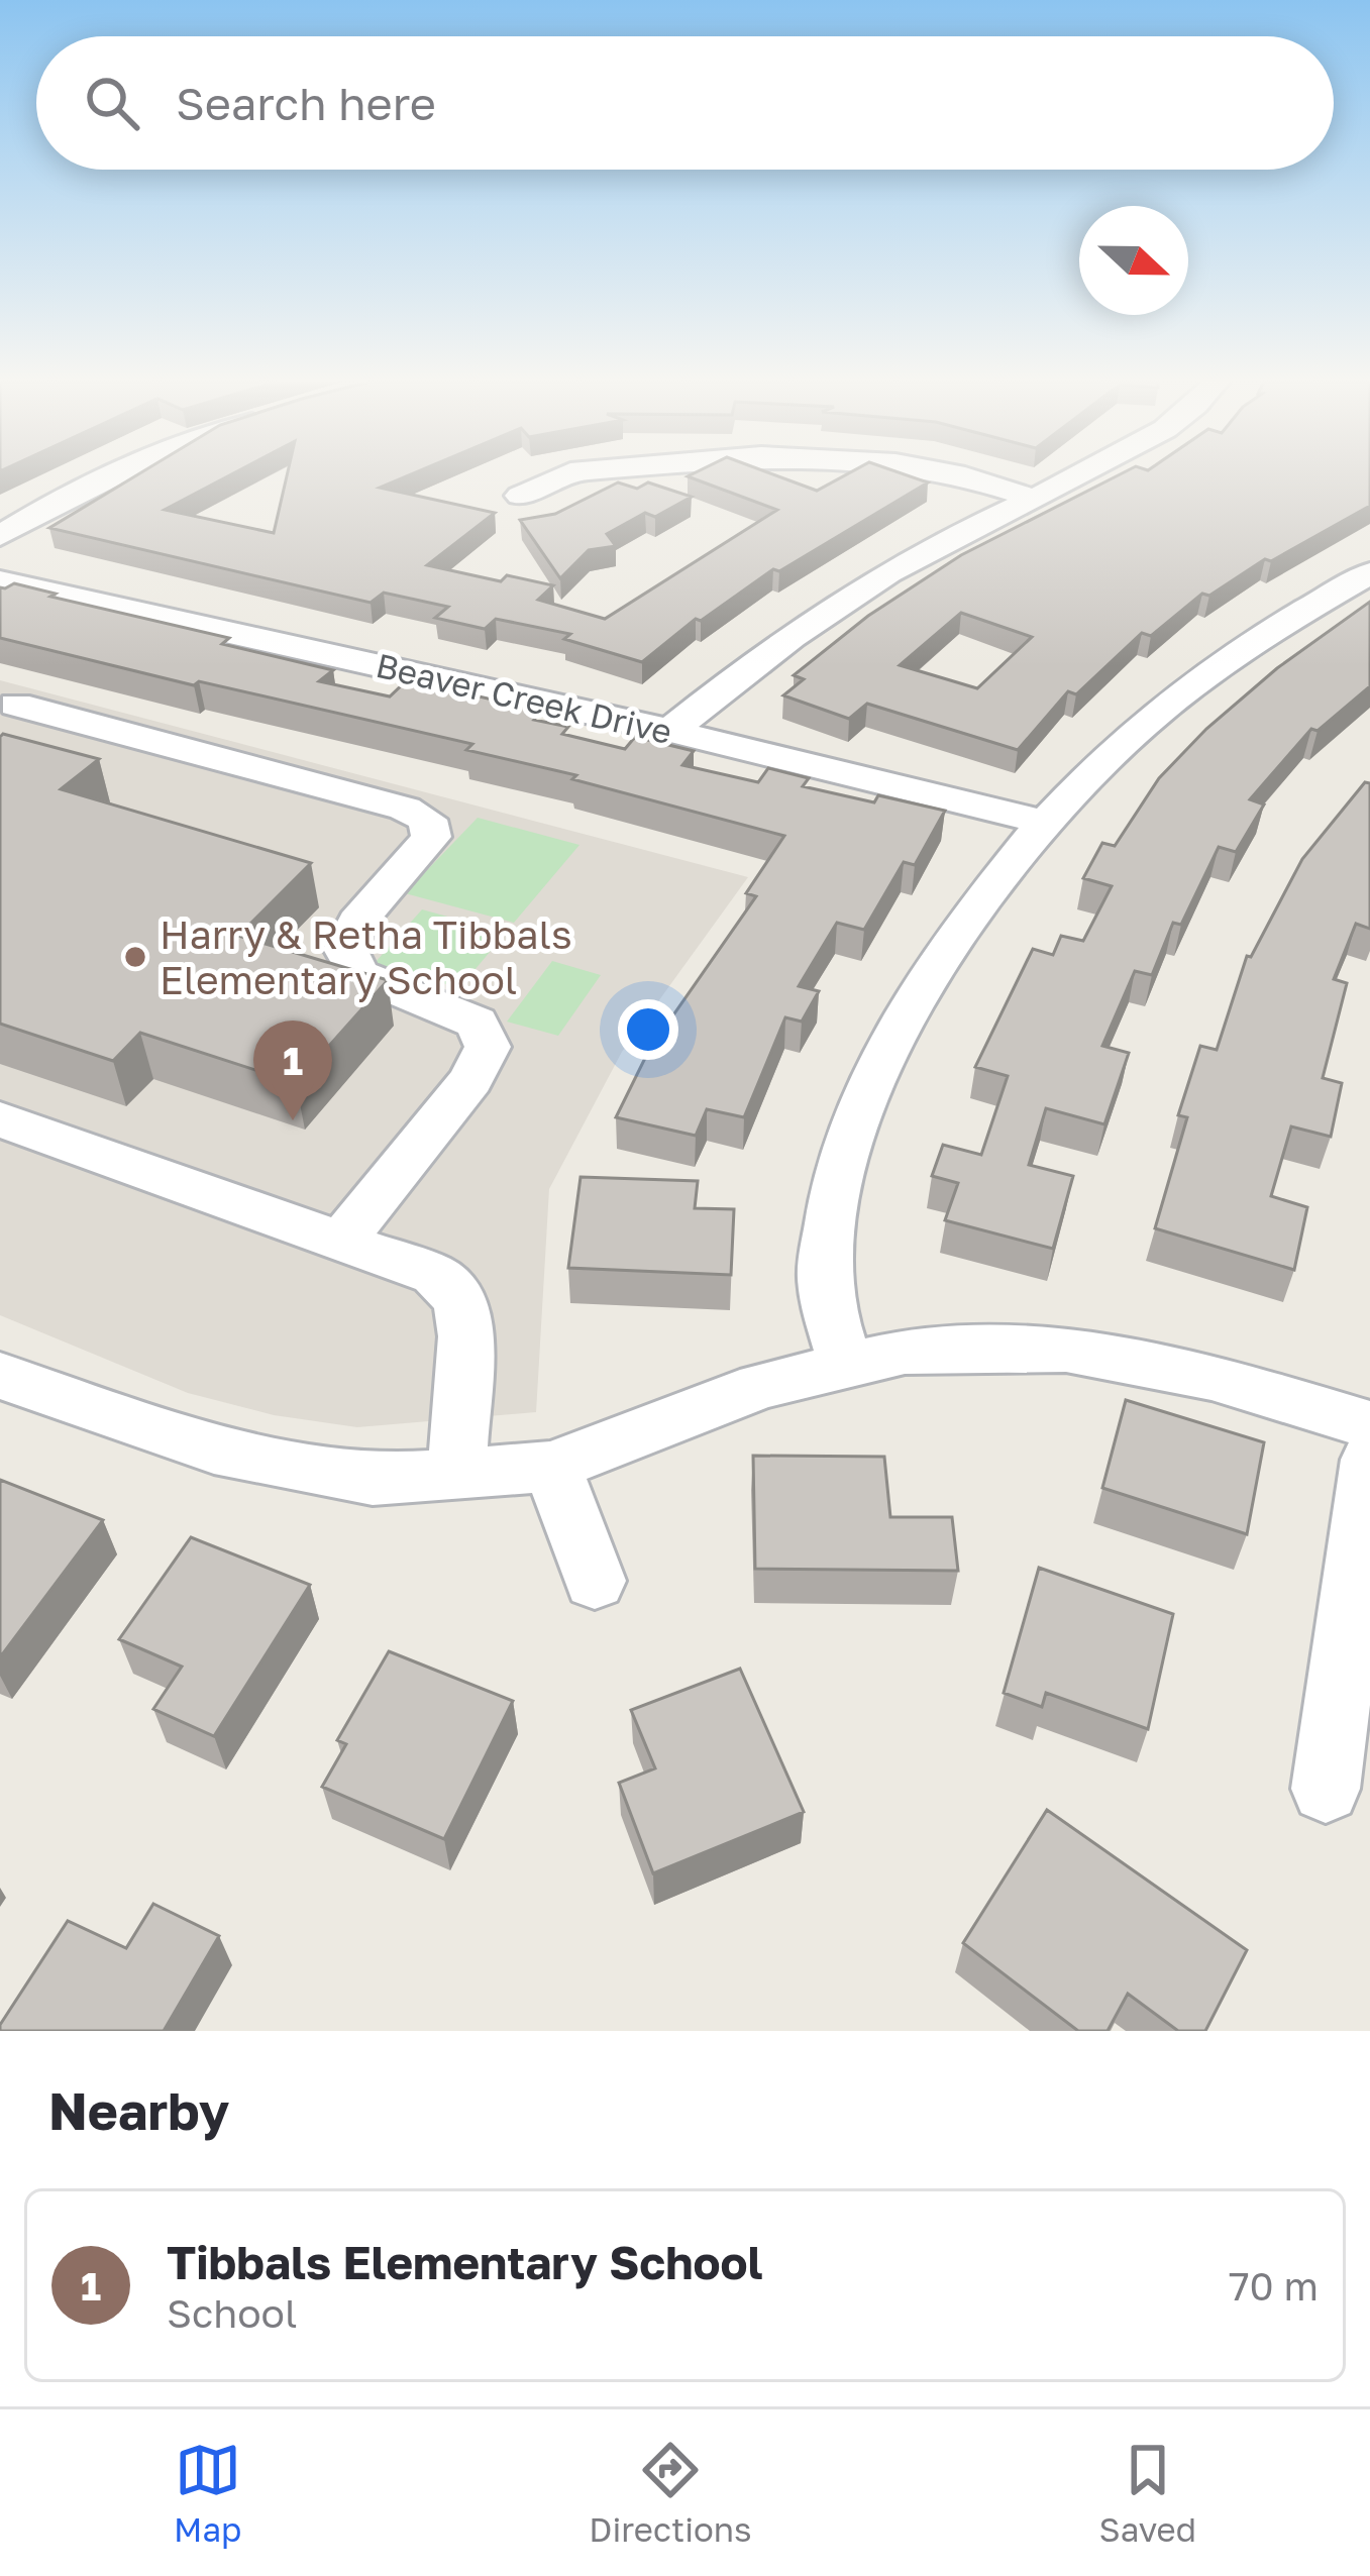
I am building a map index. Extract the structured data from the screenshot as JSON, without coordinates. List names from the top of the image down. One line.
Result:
{"streets":{"street":["Beaver Creek Drive"]},"places":["Harry & Retha Tibbals Elementary School"],"north":"right","page":{"search":"Search here","pins":"1","heading":"Nearby","list":[{"mark":"1","name":"Tibbals Elementary School","note":"School","value":"70 m"}],"nav":["Map","Directions","Saved"]}}
